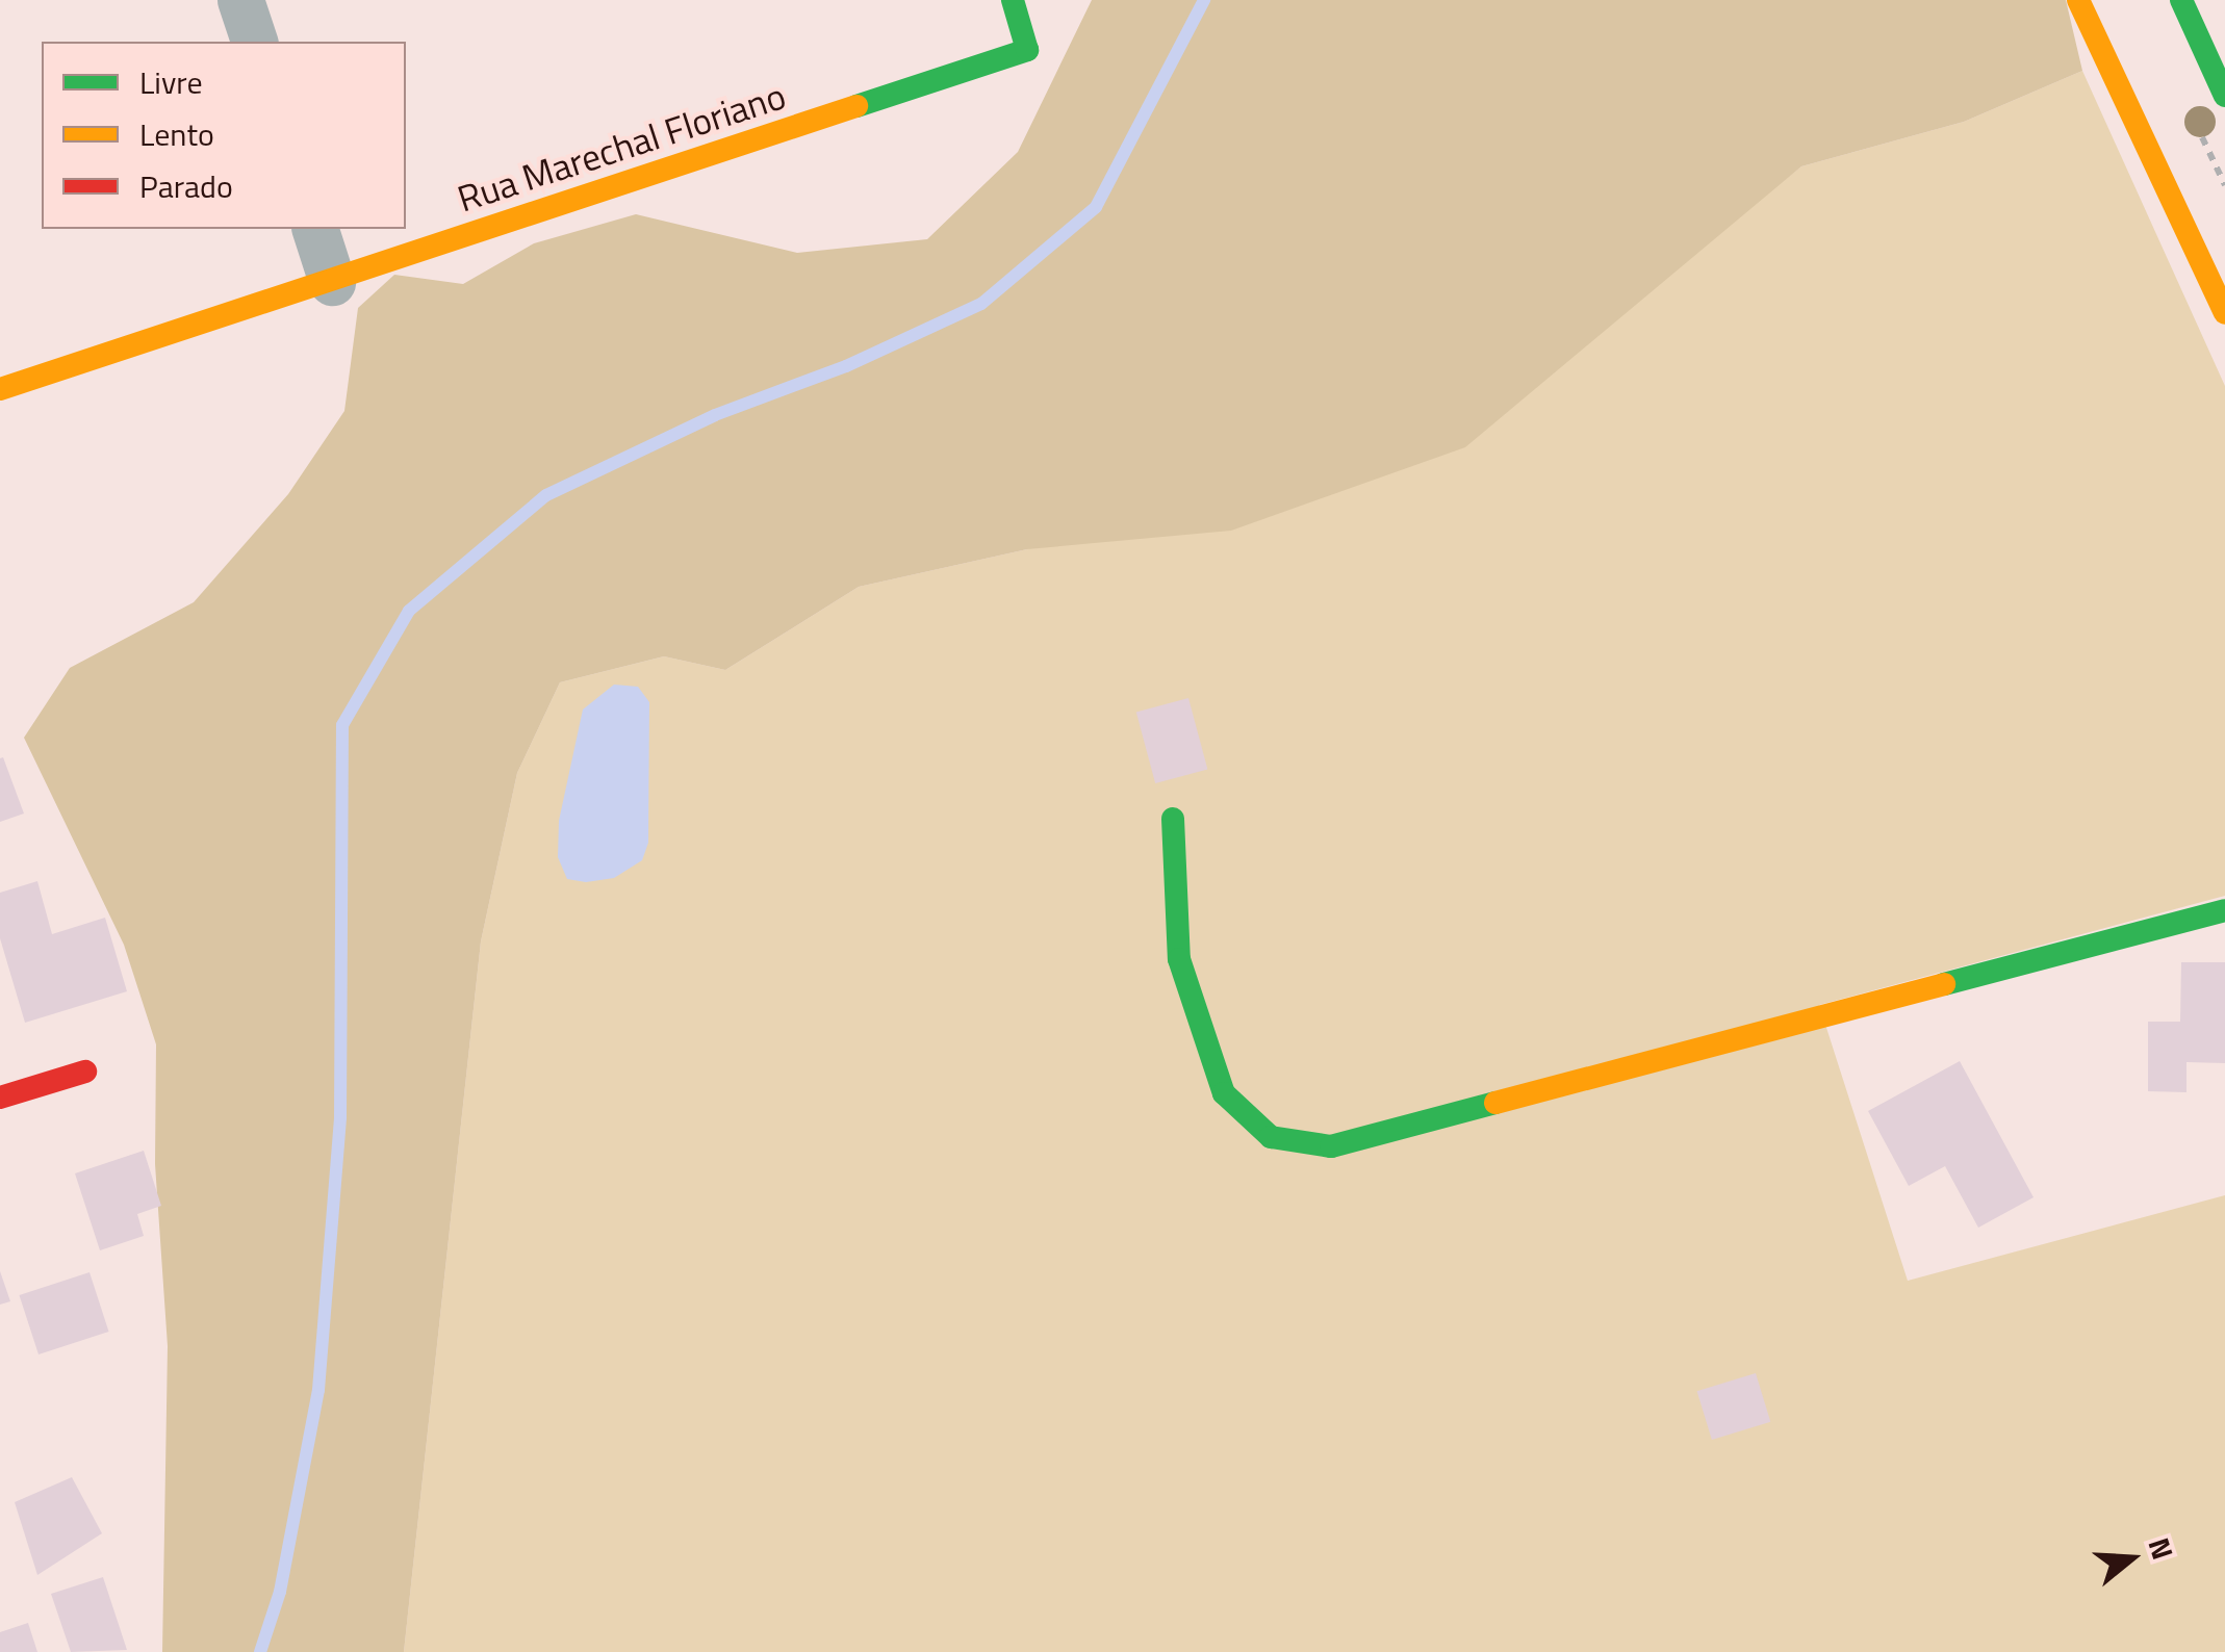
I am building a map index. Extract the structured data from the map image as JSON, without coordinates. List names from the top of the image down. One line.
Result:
{"streets":{"street":["Rua Marechal Floriano"]},"legend":["Livre","Lento","Parado"],"north":"right"}
